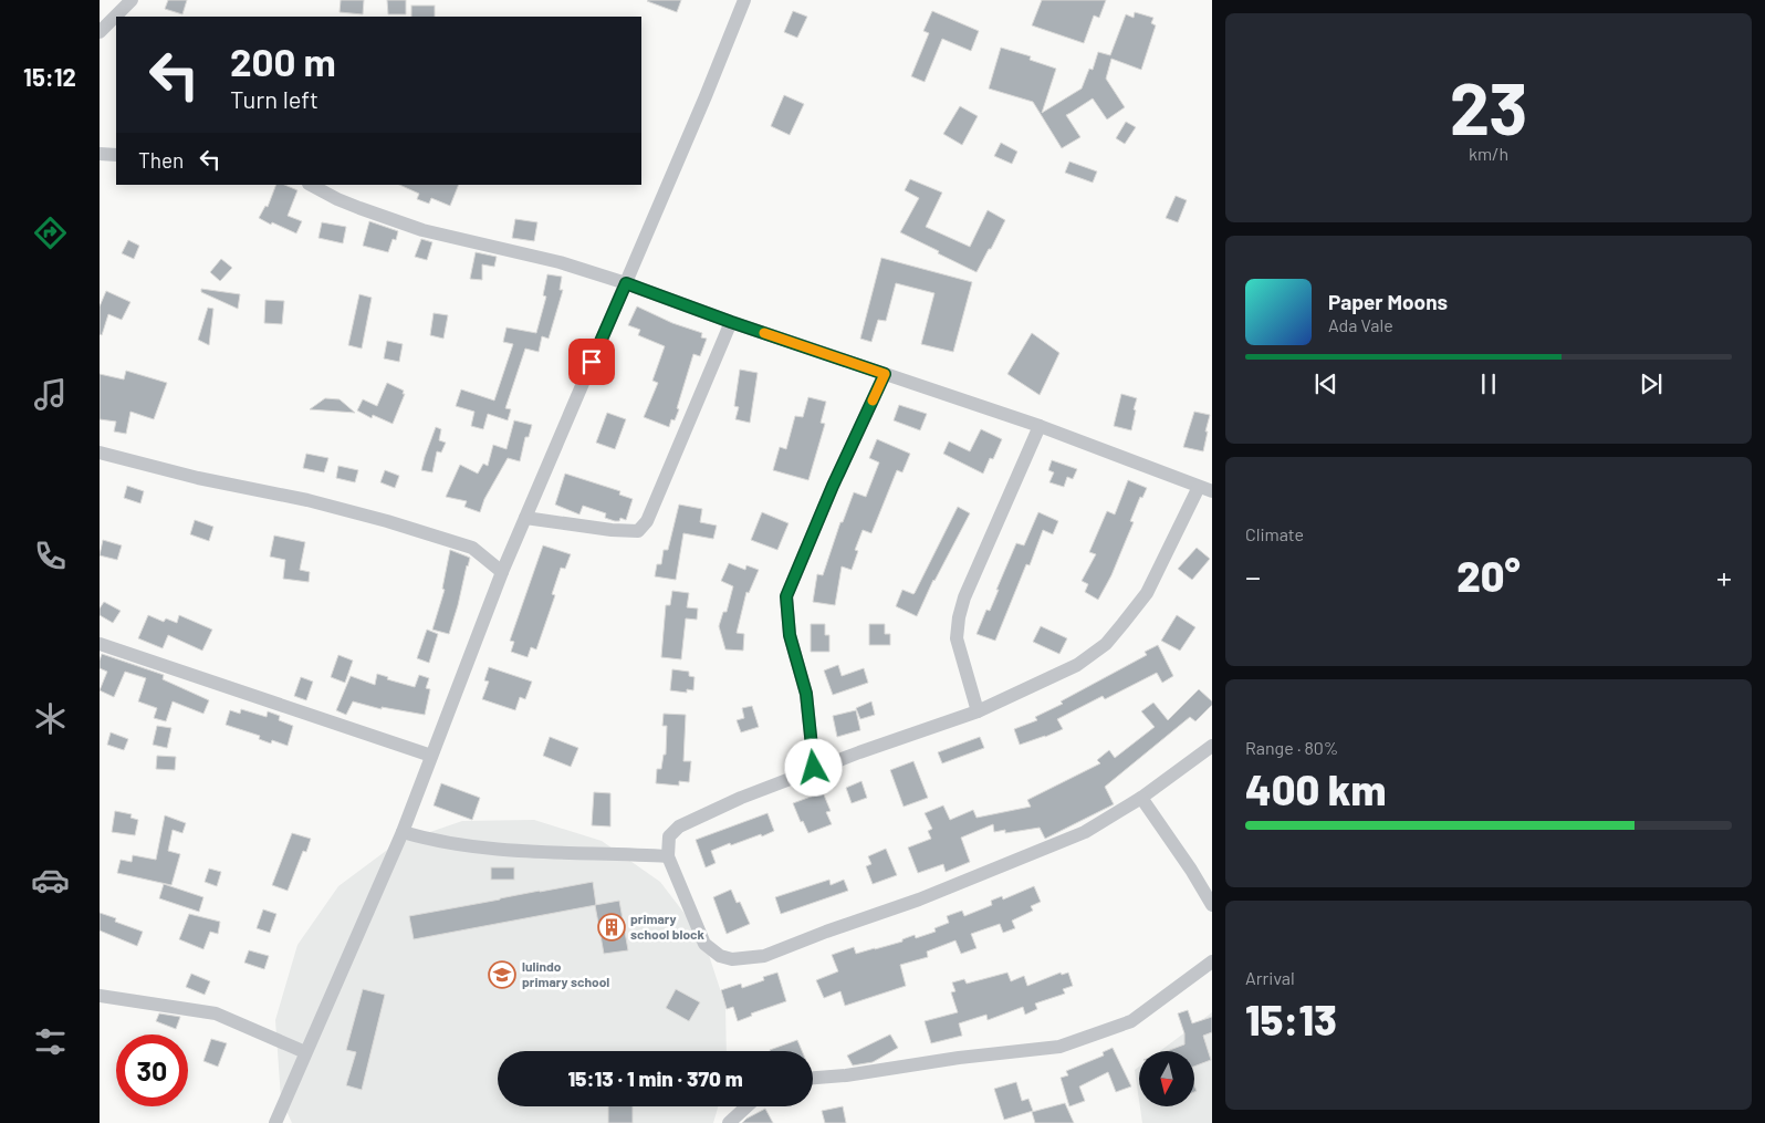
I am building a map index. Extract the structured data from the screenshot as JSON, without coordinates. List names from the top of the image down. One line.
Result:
{"places":{"building":["primary school block"],"school or university":["lulindo primary school"]},"north":"bottom","page":{"tabs":"15:12","tile":[["23","km/h"],"Climate",["Range · 80%","400 km"],["Arrival","15:13"]],"turn":["200 m","Turn left"],"then":"Then","song":["Paper Moons","Ada Vale"],"heat":["−","20°","+"],"limit":"30","trip":"15:13 · 1 min · 370 m"}}
